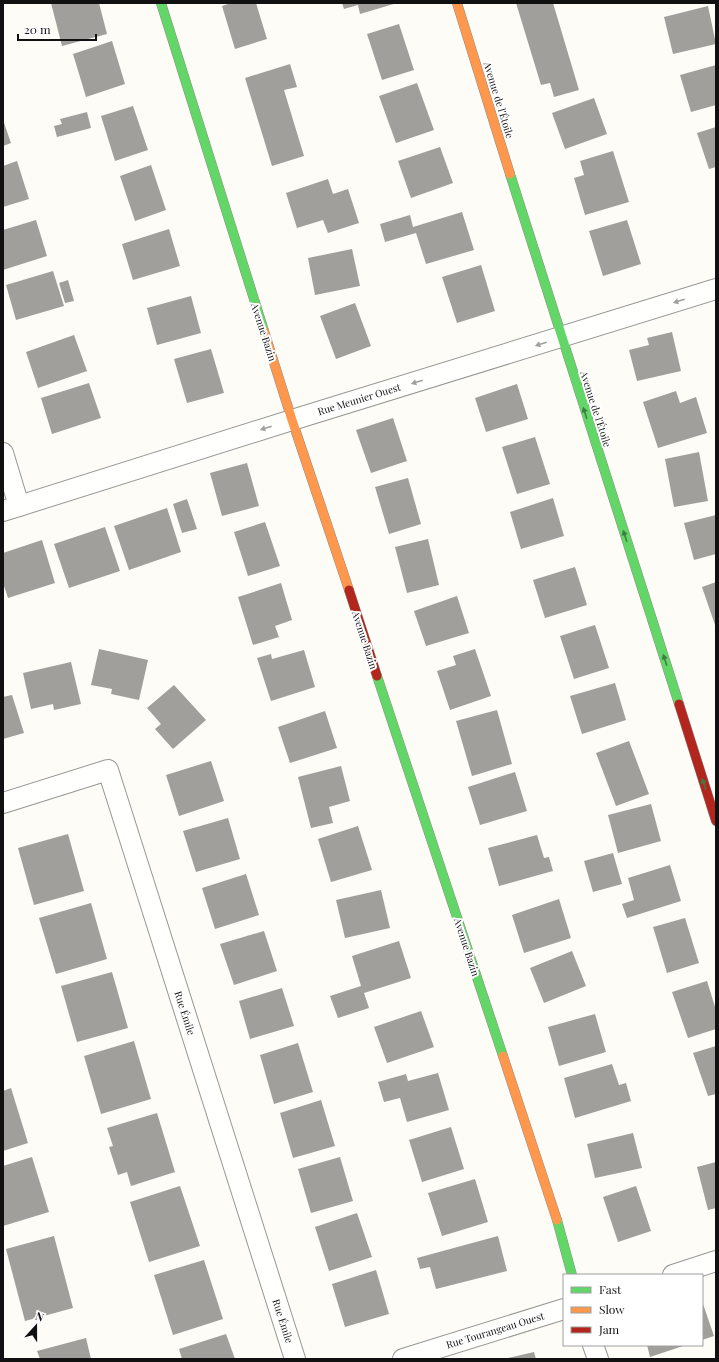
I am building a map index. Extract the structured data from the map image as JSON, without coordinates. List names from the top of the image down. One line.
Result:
{"streets":{"street":["Avenue de l'Étoile","Avenue Bazin","Rue Meunier Ouest","Rue Émile","Rue Tourangeau Ouest"]},"crossings":[["Avenue de l'Étoile","Rue Meunier Ouest"],["Avenue Bazin","Rue Meunier Ouest"]],"one_way":["Avenue de l'Étoile","Rue Meunier Ouest"],"legend":["Fast","Slow","Jam"],"scale_bar":"20 m","north":"top"}
